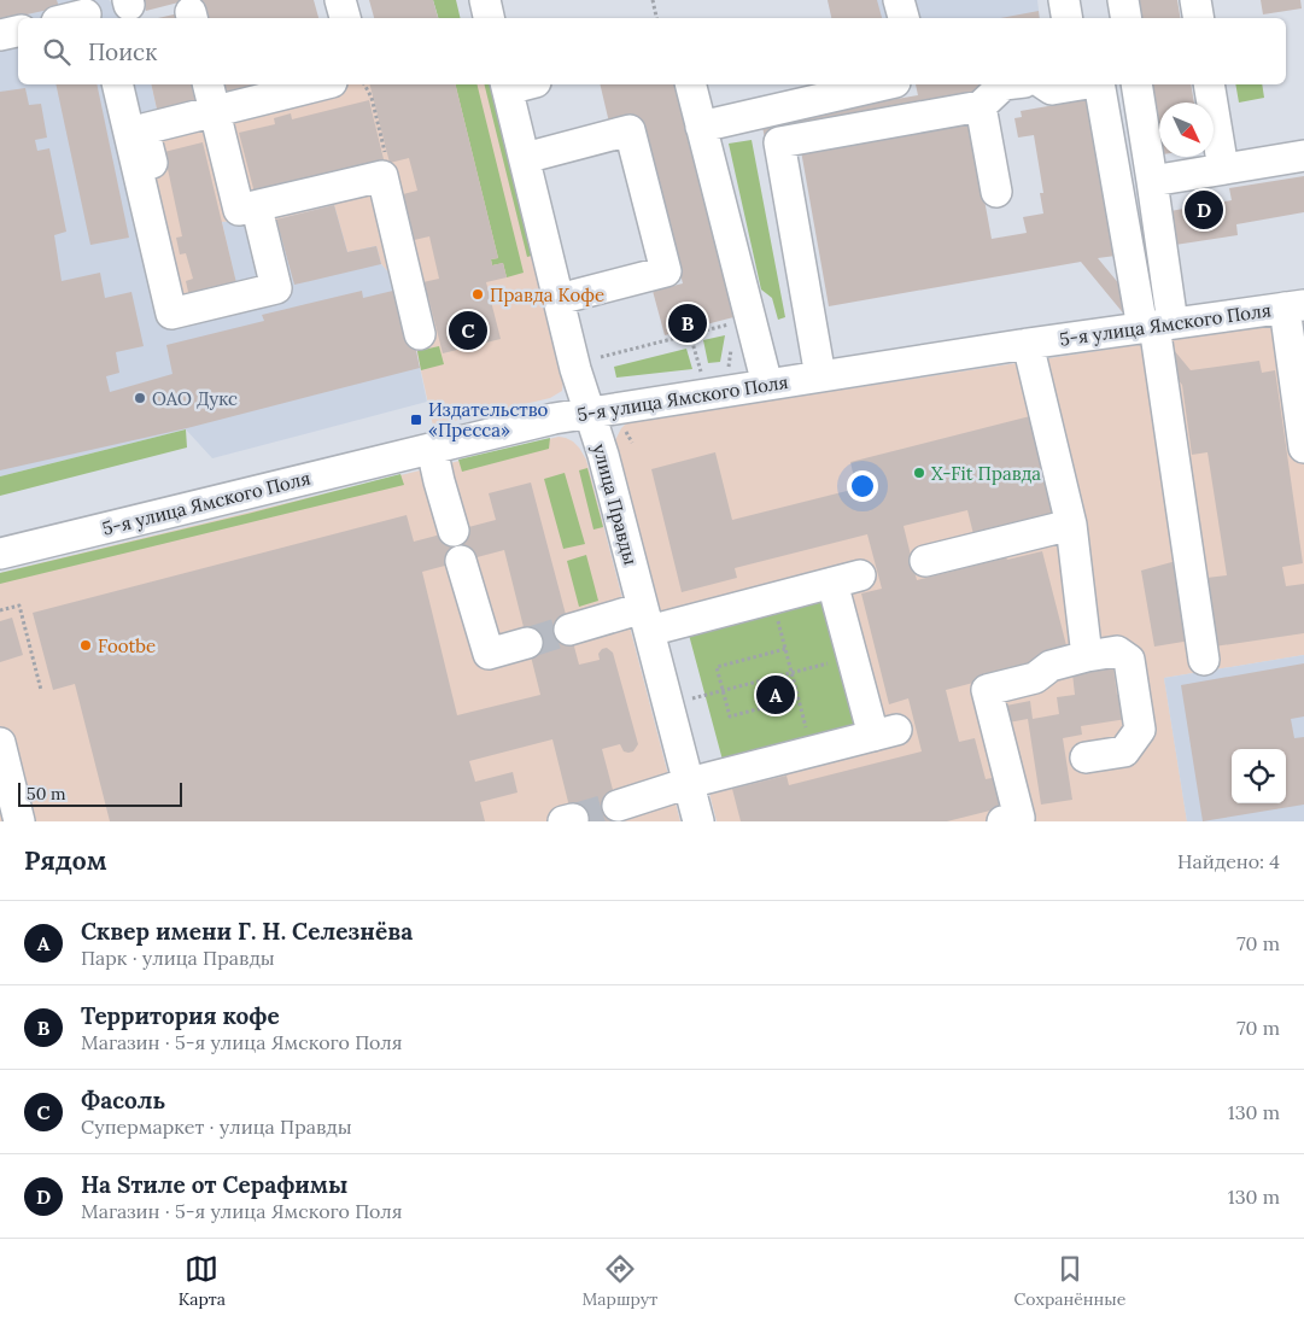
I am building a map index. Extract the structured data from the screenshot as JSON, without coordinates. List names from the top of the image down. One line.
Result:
{"streets":{"street":["5-я улица Ямского Поля","улица Правды"]},"crossings":[["5-я улица Ямского Поля","улица Правды"]],"places":{"other":["Правда Кофе","OAO Дукс","X-Fit Правда","Footbe"],"transit":["Издательство «Пресса»"]},"scale_bar":"50 m","north":"bottom right","page":{"search":"Поиск","pins":["D","B","C","A"],"scale":"50 m","heading":["Рядом","Найдено: 4"],"list":[{"mark":"A","name":"Сквер имени Г. Н. Селезнёва","note":"Парк · улица Правды","value":"70 m"},{"mark":"B","name":"Территория кофе","note":"Магазин · 5-я улица Ямского Поля","value":"70 m"},{"mark":"C","name":"Фасоль","note":"Супермаркет · улица Правды","value":"130 m"},{"mark":"D","name":"На Sтиле от Серафимы","note":"Магазин · 5-я улица Ямского Поля","value":"130 m"}],"nav":["Карта","Маршрут","Сохранённые"]}}
